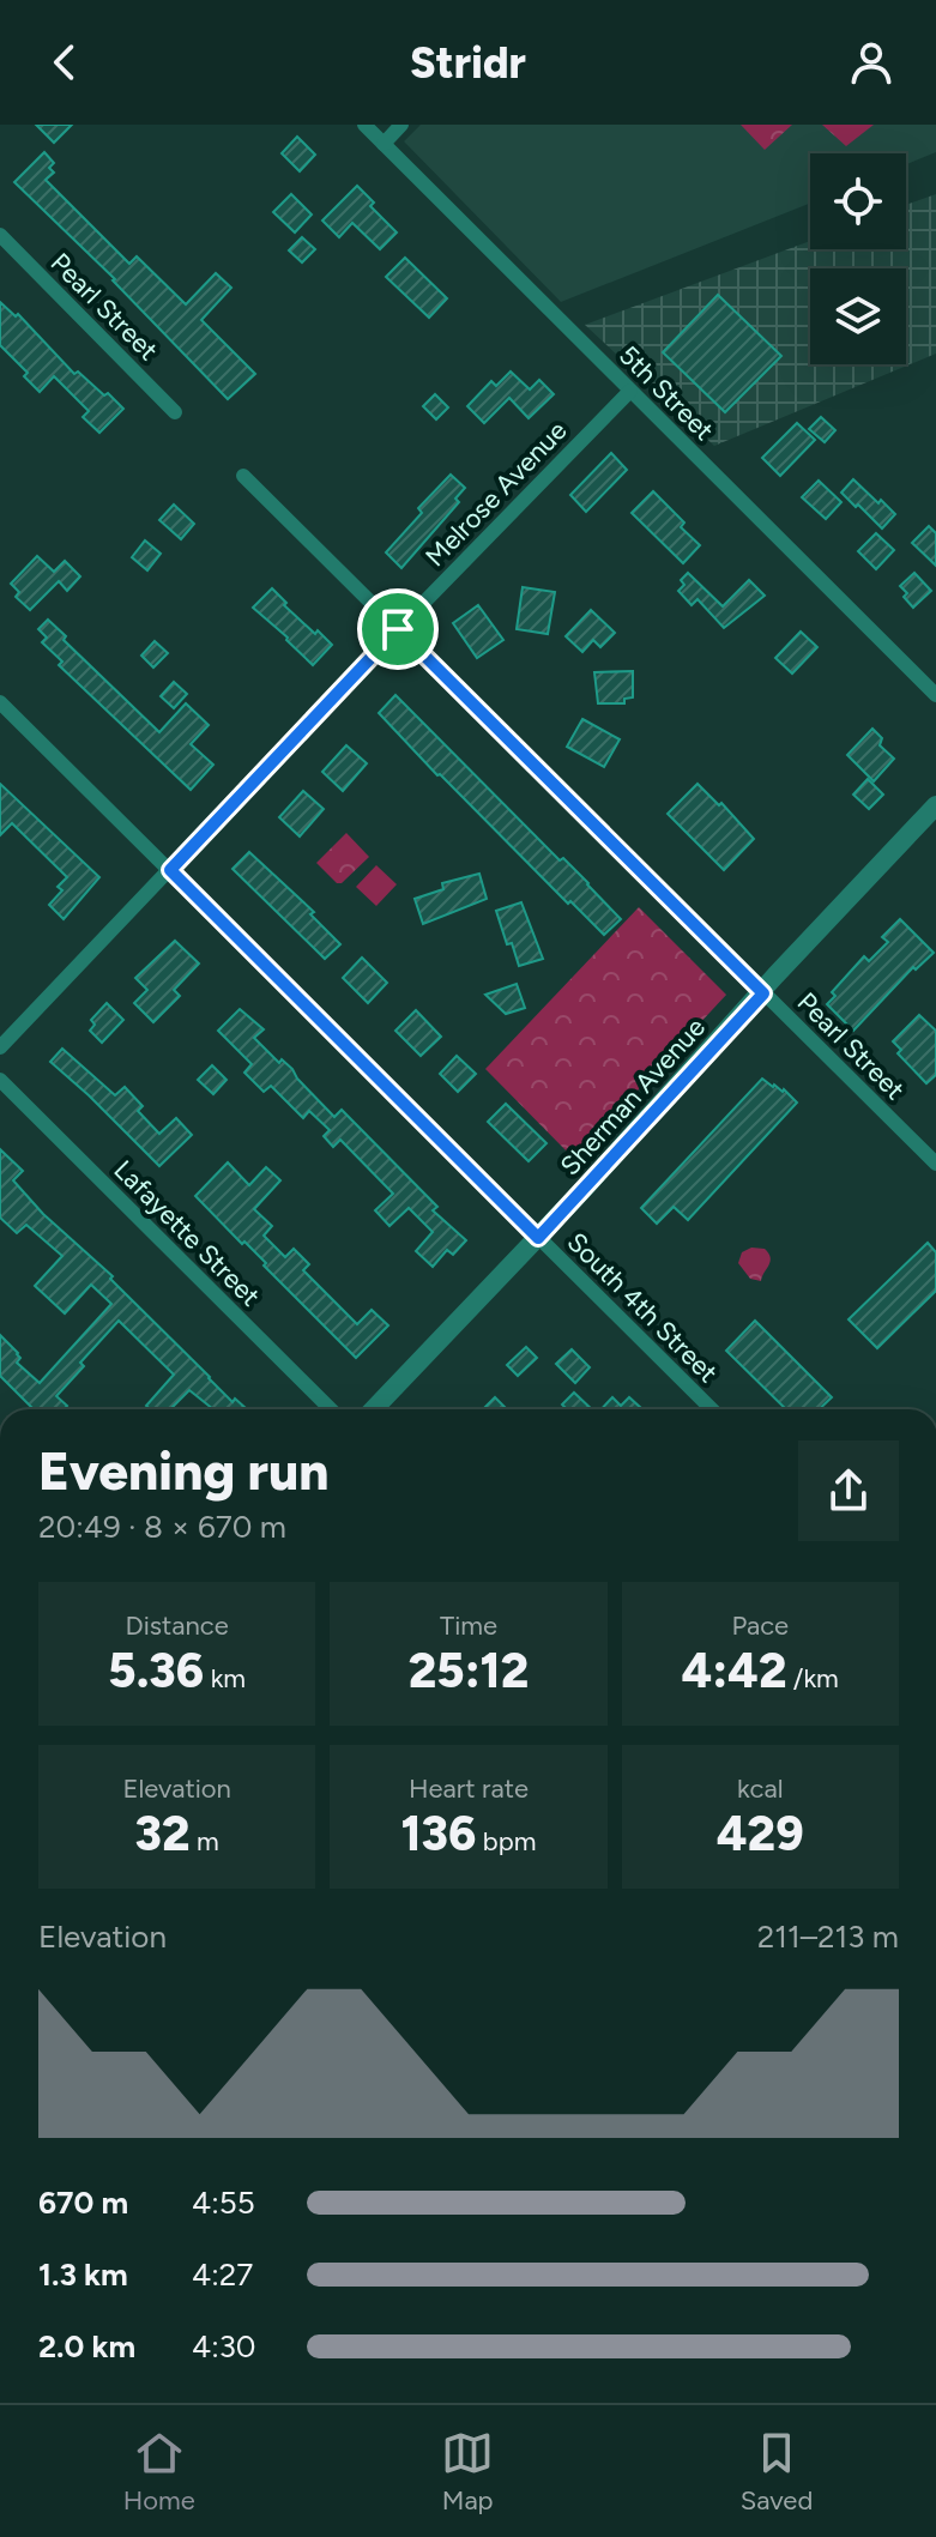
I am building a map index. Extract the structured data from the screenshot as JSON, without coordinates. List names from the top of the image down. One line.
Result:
{"streets":{"street":["Pearl Street","5th Street","Melrose Avenue","Sherman Avenue","Lafayette Street","South 4th Street"]},"crossings":[["Pearl Street","Melrose Avenue"],["Pearl Street","Sherman Avenue"],["5th Street","Melrose Avenue"],["Melrose Avenue","South 4th Street"],["Sherman Avenue","South 4th Street"]],"page":{"header":"Stridr","heading":["Evening run","20:49 · 8 × 670 m"],"stats":[["Distance","5.36 km"],["Time","25:12"],["Pace","4:42 /km"],["Elevation","32 m"],["Heart rate","136 bpm"],["kcal","429"]],"chart":["Elevation","211–213 m"],"list":[{"name":"670 m","note":"4:55"},{"name":"1.3 km","note":"4:27"},{"name":"2.0 km","note":"4:30"}],"tabs":["Home","Map","Saved"]}}
